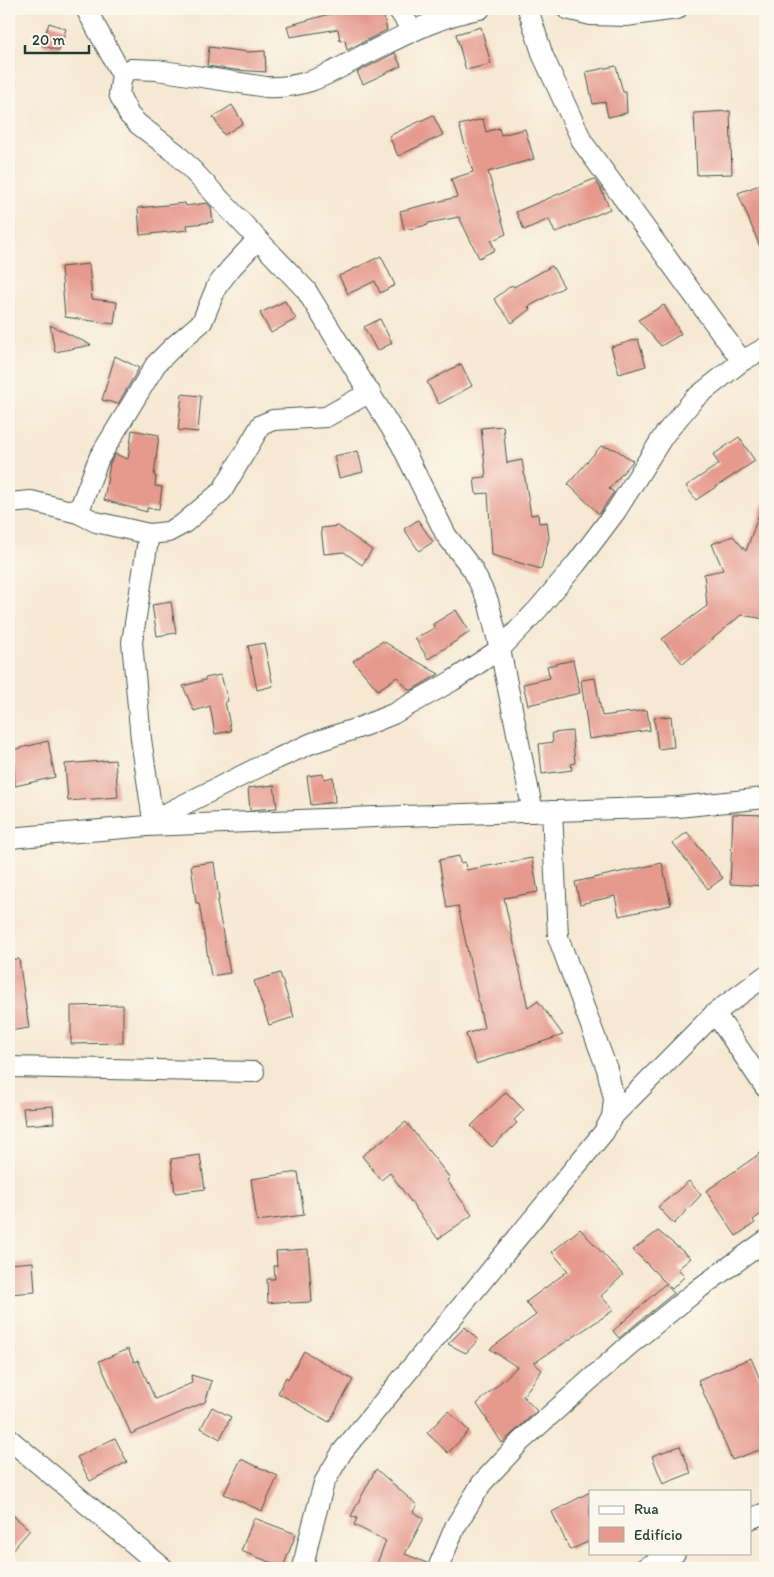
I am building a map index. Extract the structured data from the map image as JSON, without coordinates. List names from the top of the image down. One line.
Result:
{"legend":["Rua","Edifício"],"scale_bar":"20 m"}
